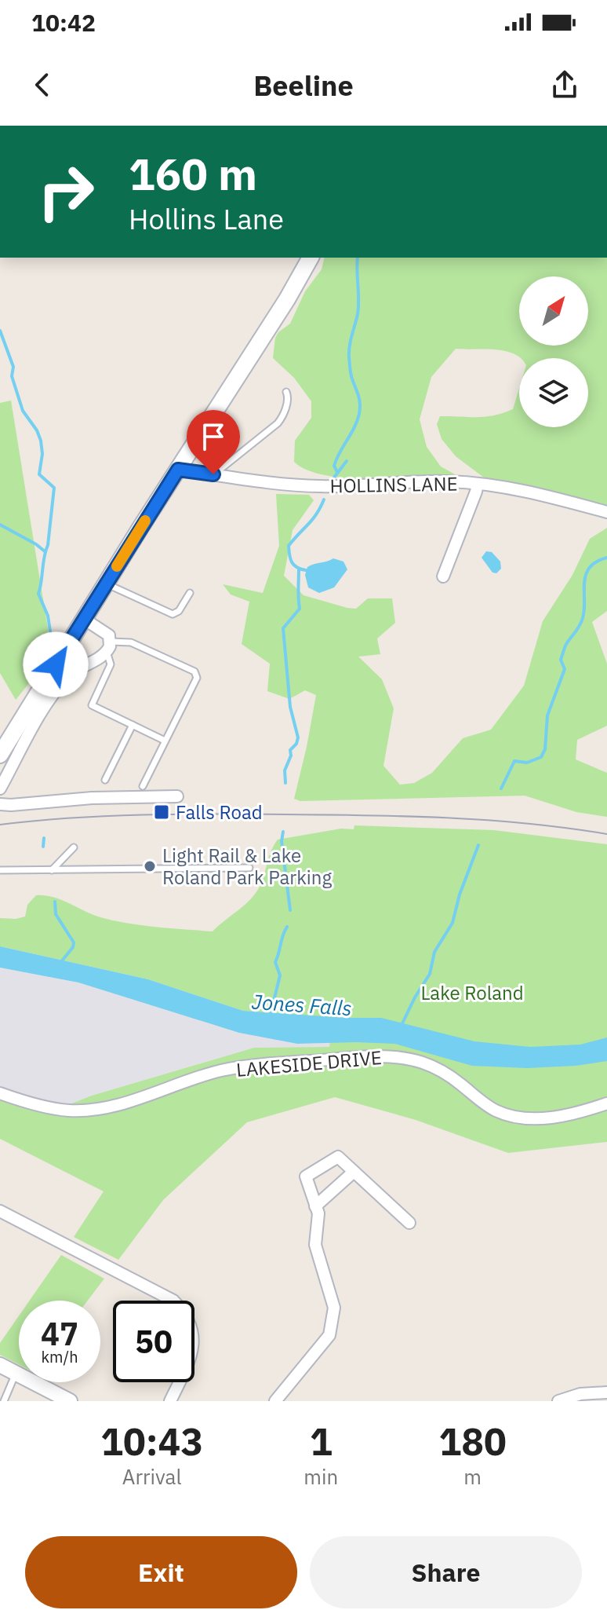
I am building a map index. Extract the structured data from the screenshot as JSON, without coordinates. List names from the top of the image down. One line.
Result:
{"streets":{"street":["HOLLINS LANE","LAKESIDE DRIVE"]},"water":["Jones Falls"],"parks":["Lake Roland"],"places":{"transit":["Falls Road"],"other":["Light Rail & Lake Roland Park Parking"]},"north":"top right","page":{"status":"10:42","header":"Beeline","turn":["160 m","Hollins Lane"],"speed":"47 km/h","limit":"50","eta":["10:43","Arrival","1","min","180","m"],"buttons":["Exit","Share"]}}
